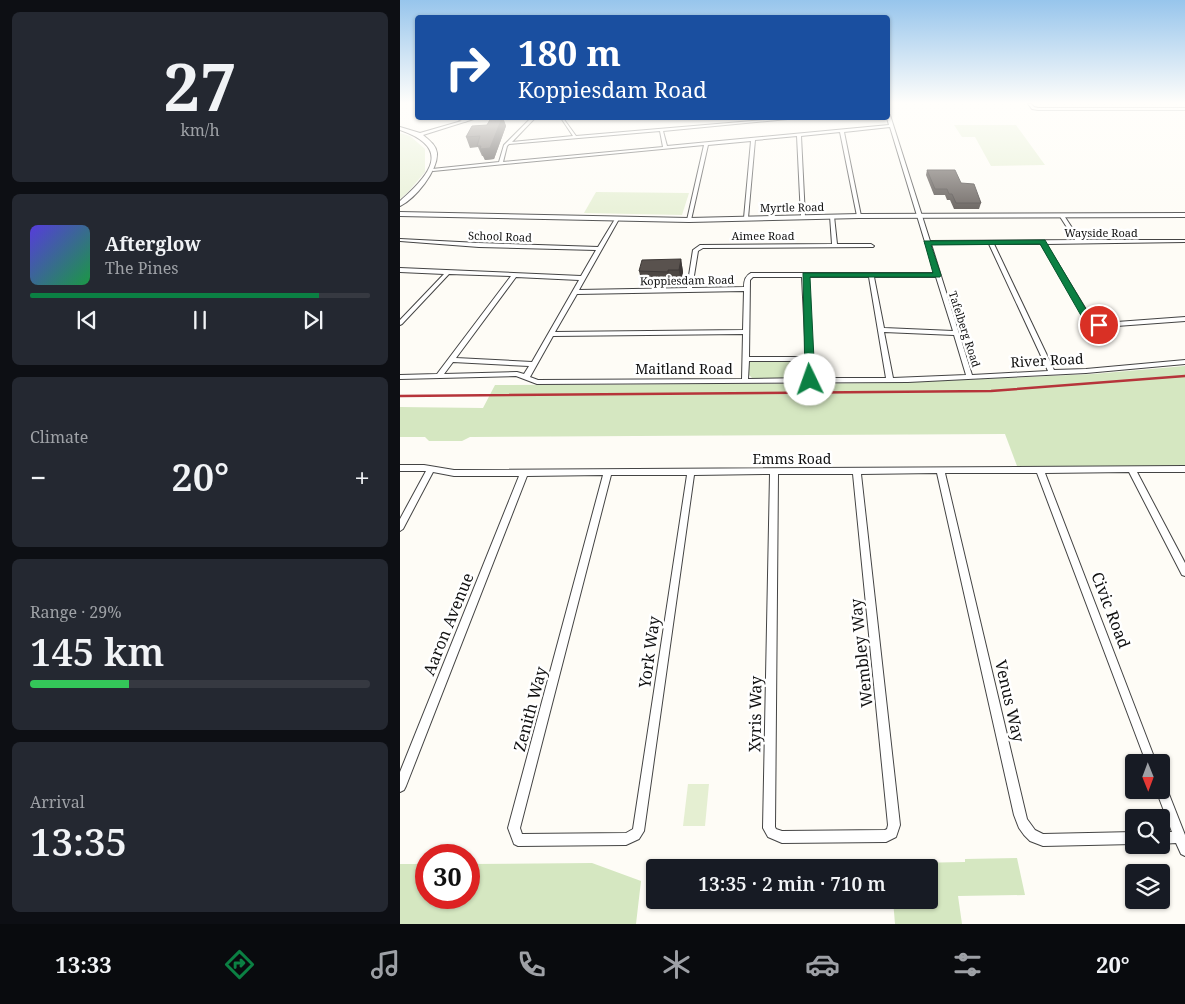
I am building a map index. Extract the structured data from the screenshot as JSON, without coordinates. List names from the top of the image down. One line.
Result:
{"streets":{"street":["Myrtle Road","Wayside Road","Aimee Road","School Road","Koppiesdam Road","Tafelberg Road","River Road","Maitland Road","Emms Road","Civic Road","Aaron Avenue","York Way","Wembley Way","Venus Way","Zenith Way","Xyris Way"]},"crossings":[["Myrtle Road","Tafelberg Road"],["Wayside Road","Tafelberg Road"],["Aimee Road","Koppiesdam Road"],["Koppiesdam Road","Tafelberg Road"],["Tafelberg Road","River Road"],["Tafelberg Road","Maitland Road"],["River Road","Maitland Road"],["Emms Road","Civic Road"],["Emms Road","Aaron Avenue"],["Emms Road","York Way"],["Emms Road","Wembley Way"],["Emms Road","Venus Way"],["Emms Road","Zenith Way"],["Emms Road","Xyris Way"],["York Way","Zenith Way"],["Wembley Way","Xyris Way"]],"north":"bottom","page":{"tile":[["27","km/h"],"Climate",["Range · 29%","145 km"],["Arrival","13:35"]],"turn":["180 m","Koppiesdam Road"],"song":["Afterglow","The Pines"],"heat":["−","20°","+"],"limit":"30","trip":"13:35 · 2 min · 710 m","tabs":["13:33","20°"]}}
